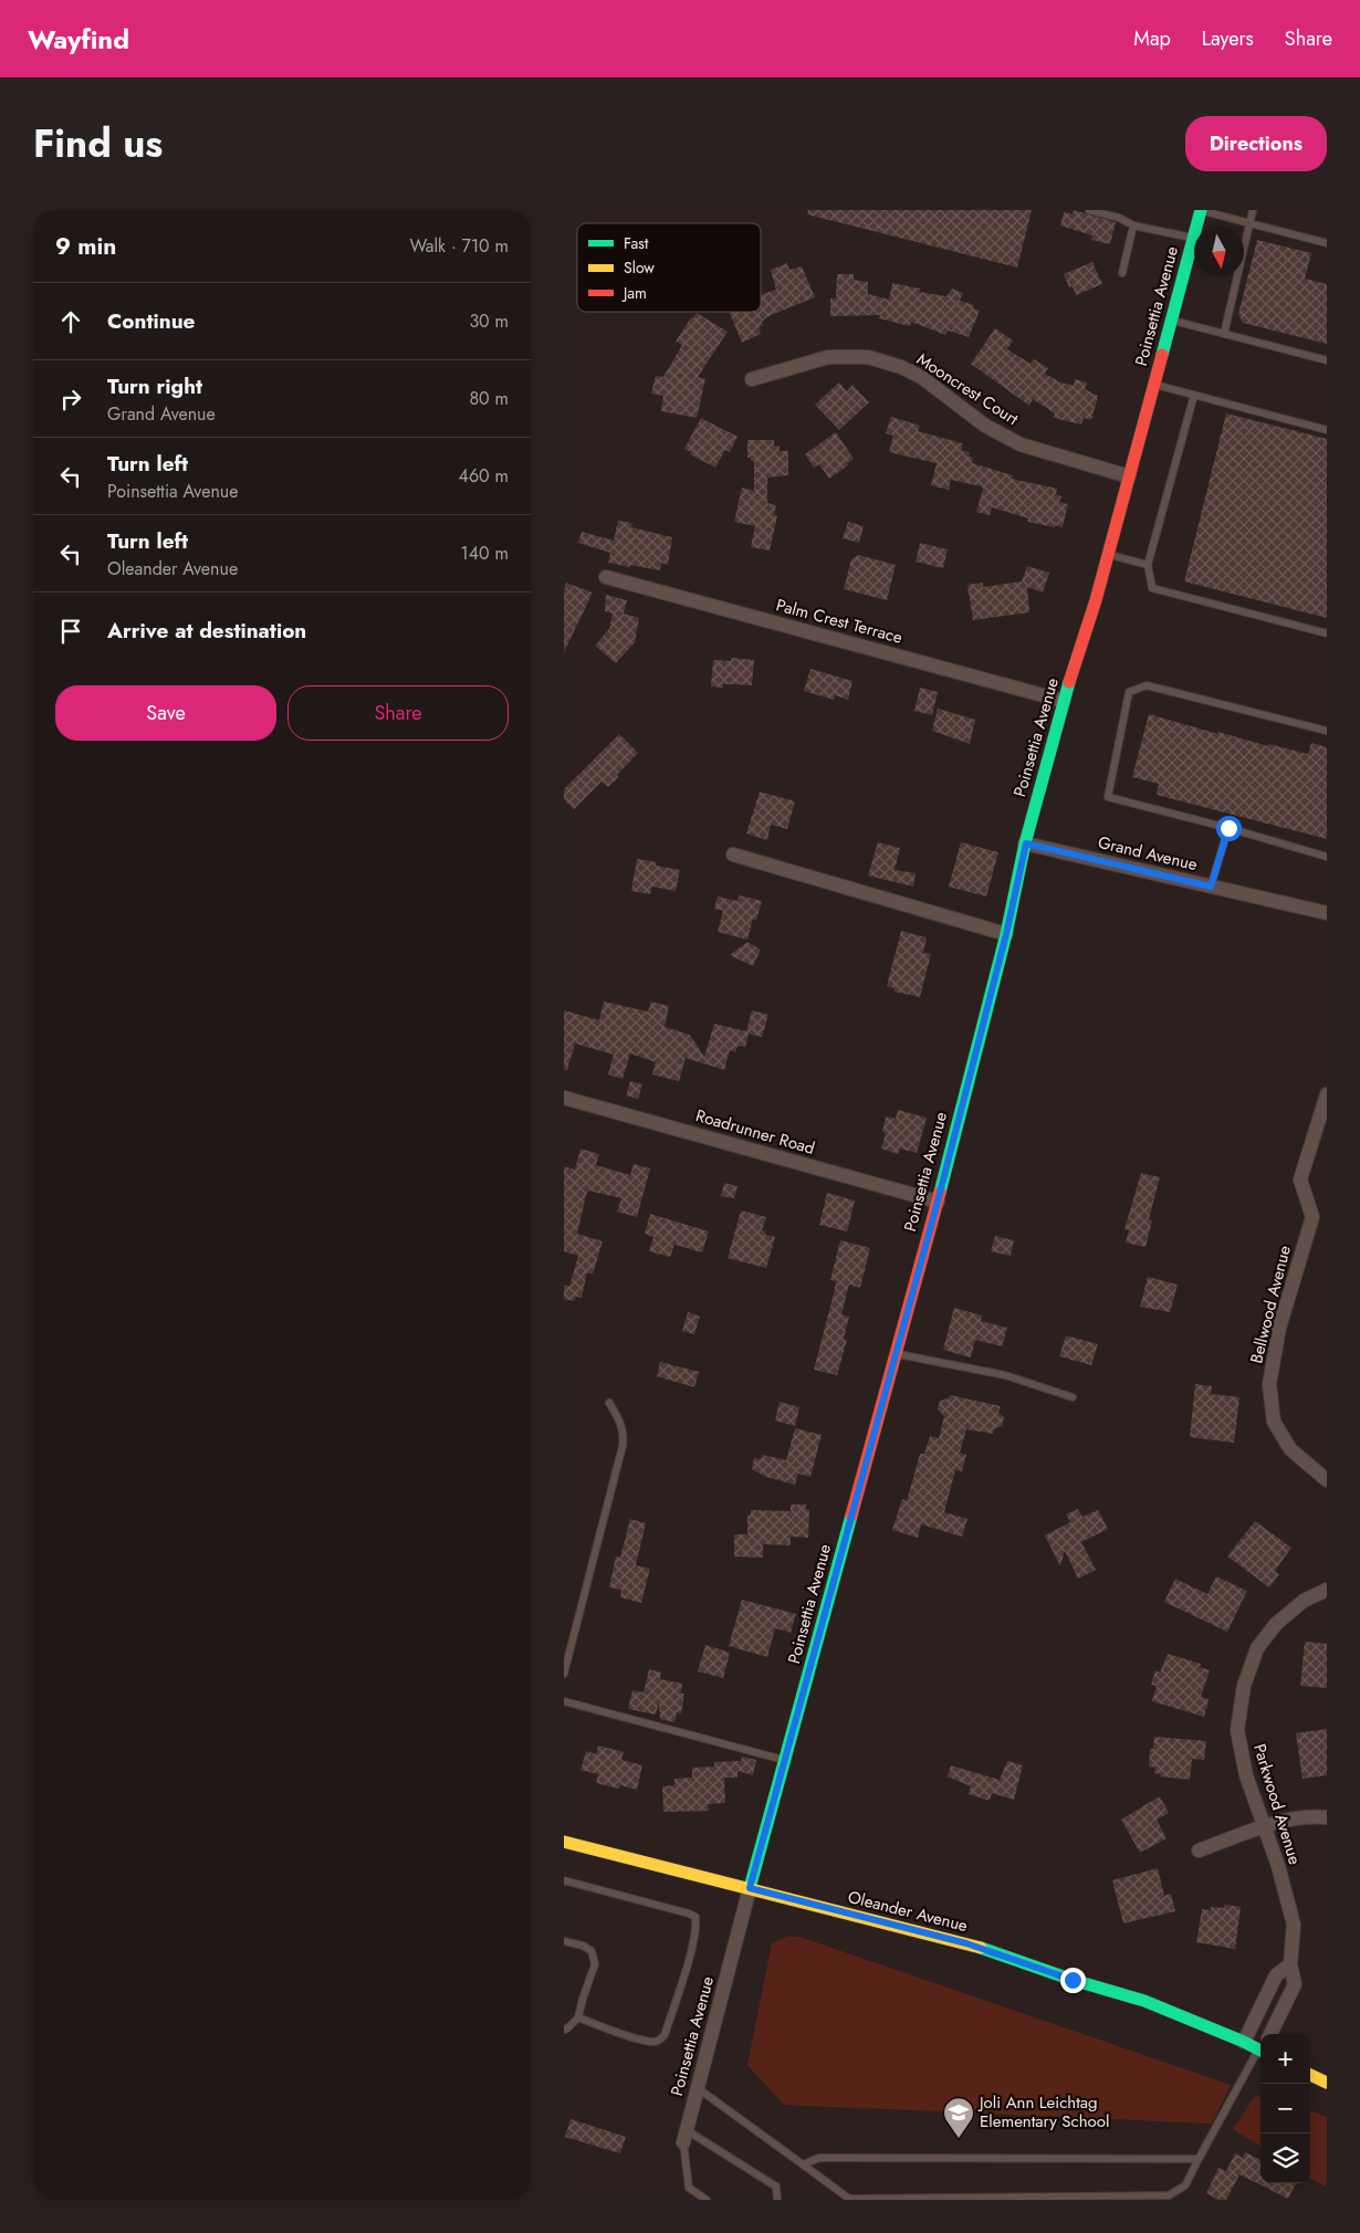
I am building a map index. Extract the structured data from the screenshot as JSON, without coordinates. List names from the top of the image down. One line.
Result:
{"streets":{"street":["Poinsettia Avenue","Mooncrest Court","Palm Crest Terrace","Grand Avenue","Roadrunner Road","Bellwood Avenue","Parkwood Avenue","Oleander Avenue"]},"crossings":[["Poinsettia Avenue","Mooncrest Court"],["Poinsettia Avenue","Palm Crest Terrace"],["Poinsettia Avenue","Grand Avenue"],["Poinsettia Avenue","Roadrunner Road"],["Poinsettia Avenue","Oleander Avenue"]],"places":{"school or university":["Joli Ann Leichtag Elementary School"]},"legend":["Fast","Slow","Jam"],"north":"bottom","page":{"header":"Wayfind","nav":["Map","Layers","Share"],"title":"Find us","buttons":["Directions",["Save","Share"]],"heading":["9 min","Walk · 710 m"],"list":[["Continue","30 m"],["Turn right","Grand Avenue","80 m"],["Turn left","Poinsettia Avenue","460 m"],["Turn left","Oleander Avenue","140 m"],"Arrive at destination"],"map_buttons":["+","−"]}}
